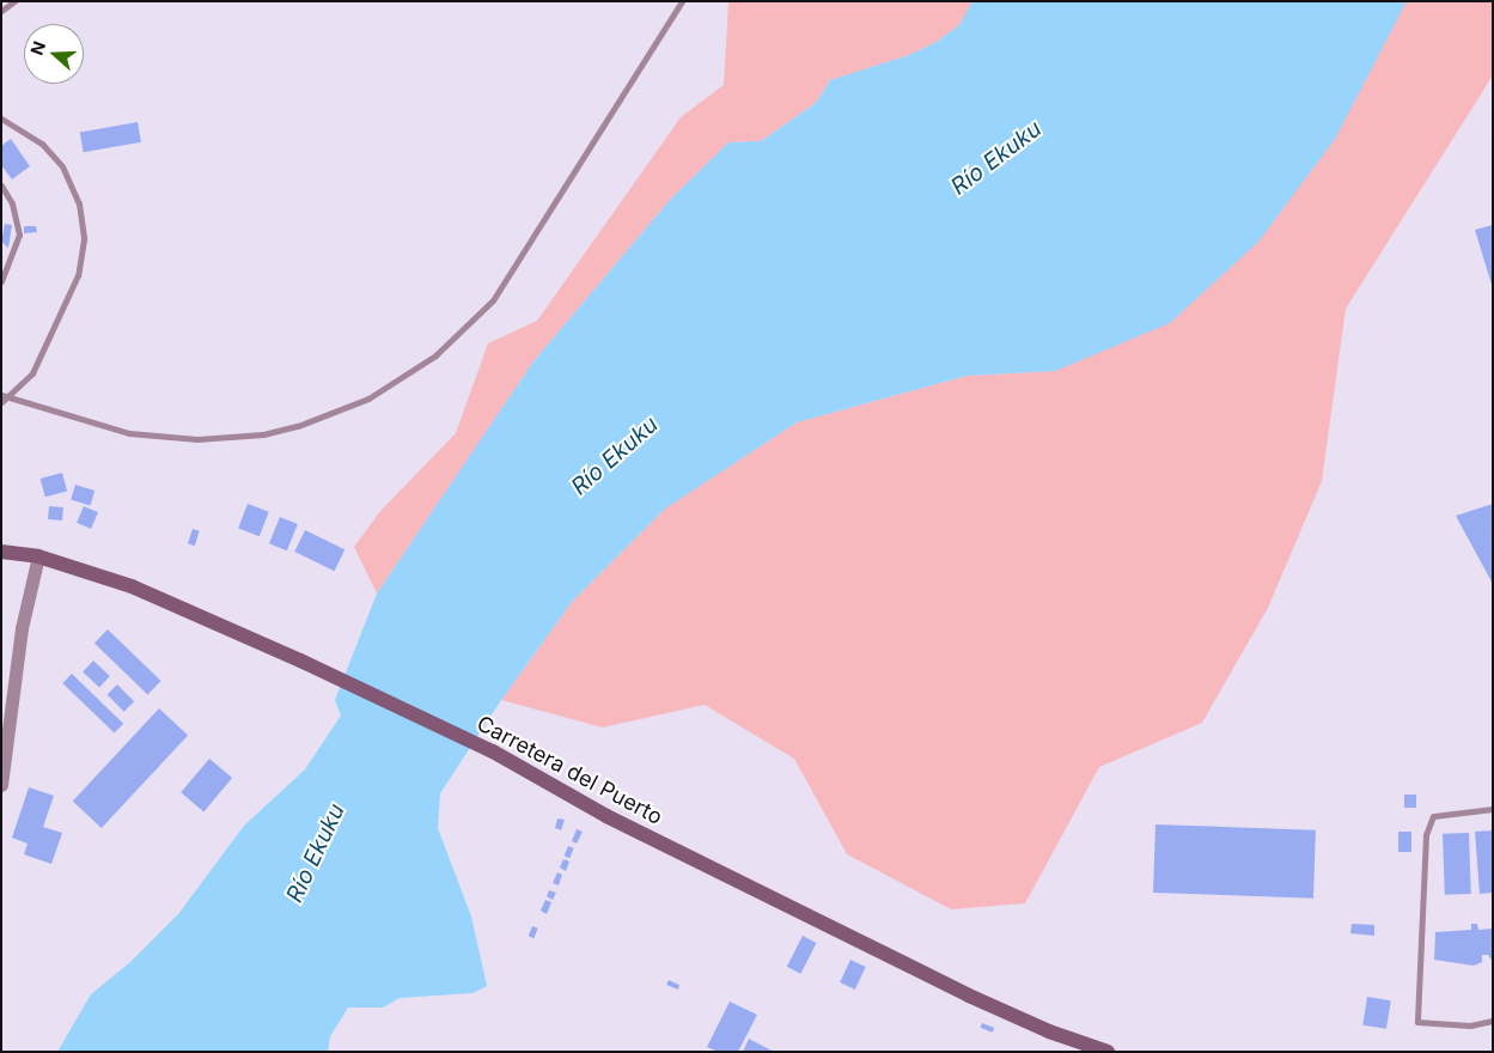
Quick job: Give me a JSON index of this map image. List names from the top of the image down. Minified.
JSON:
{"streets":{"main road":["Carretera del Puerto"]},"water":["Río Ekuku"],"north":"left"}
